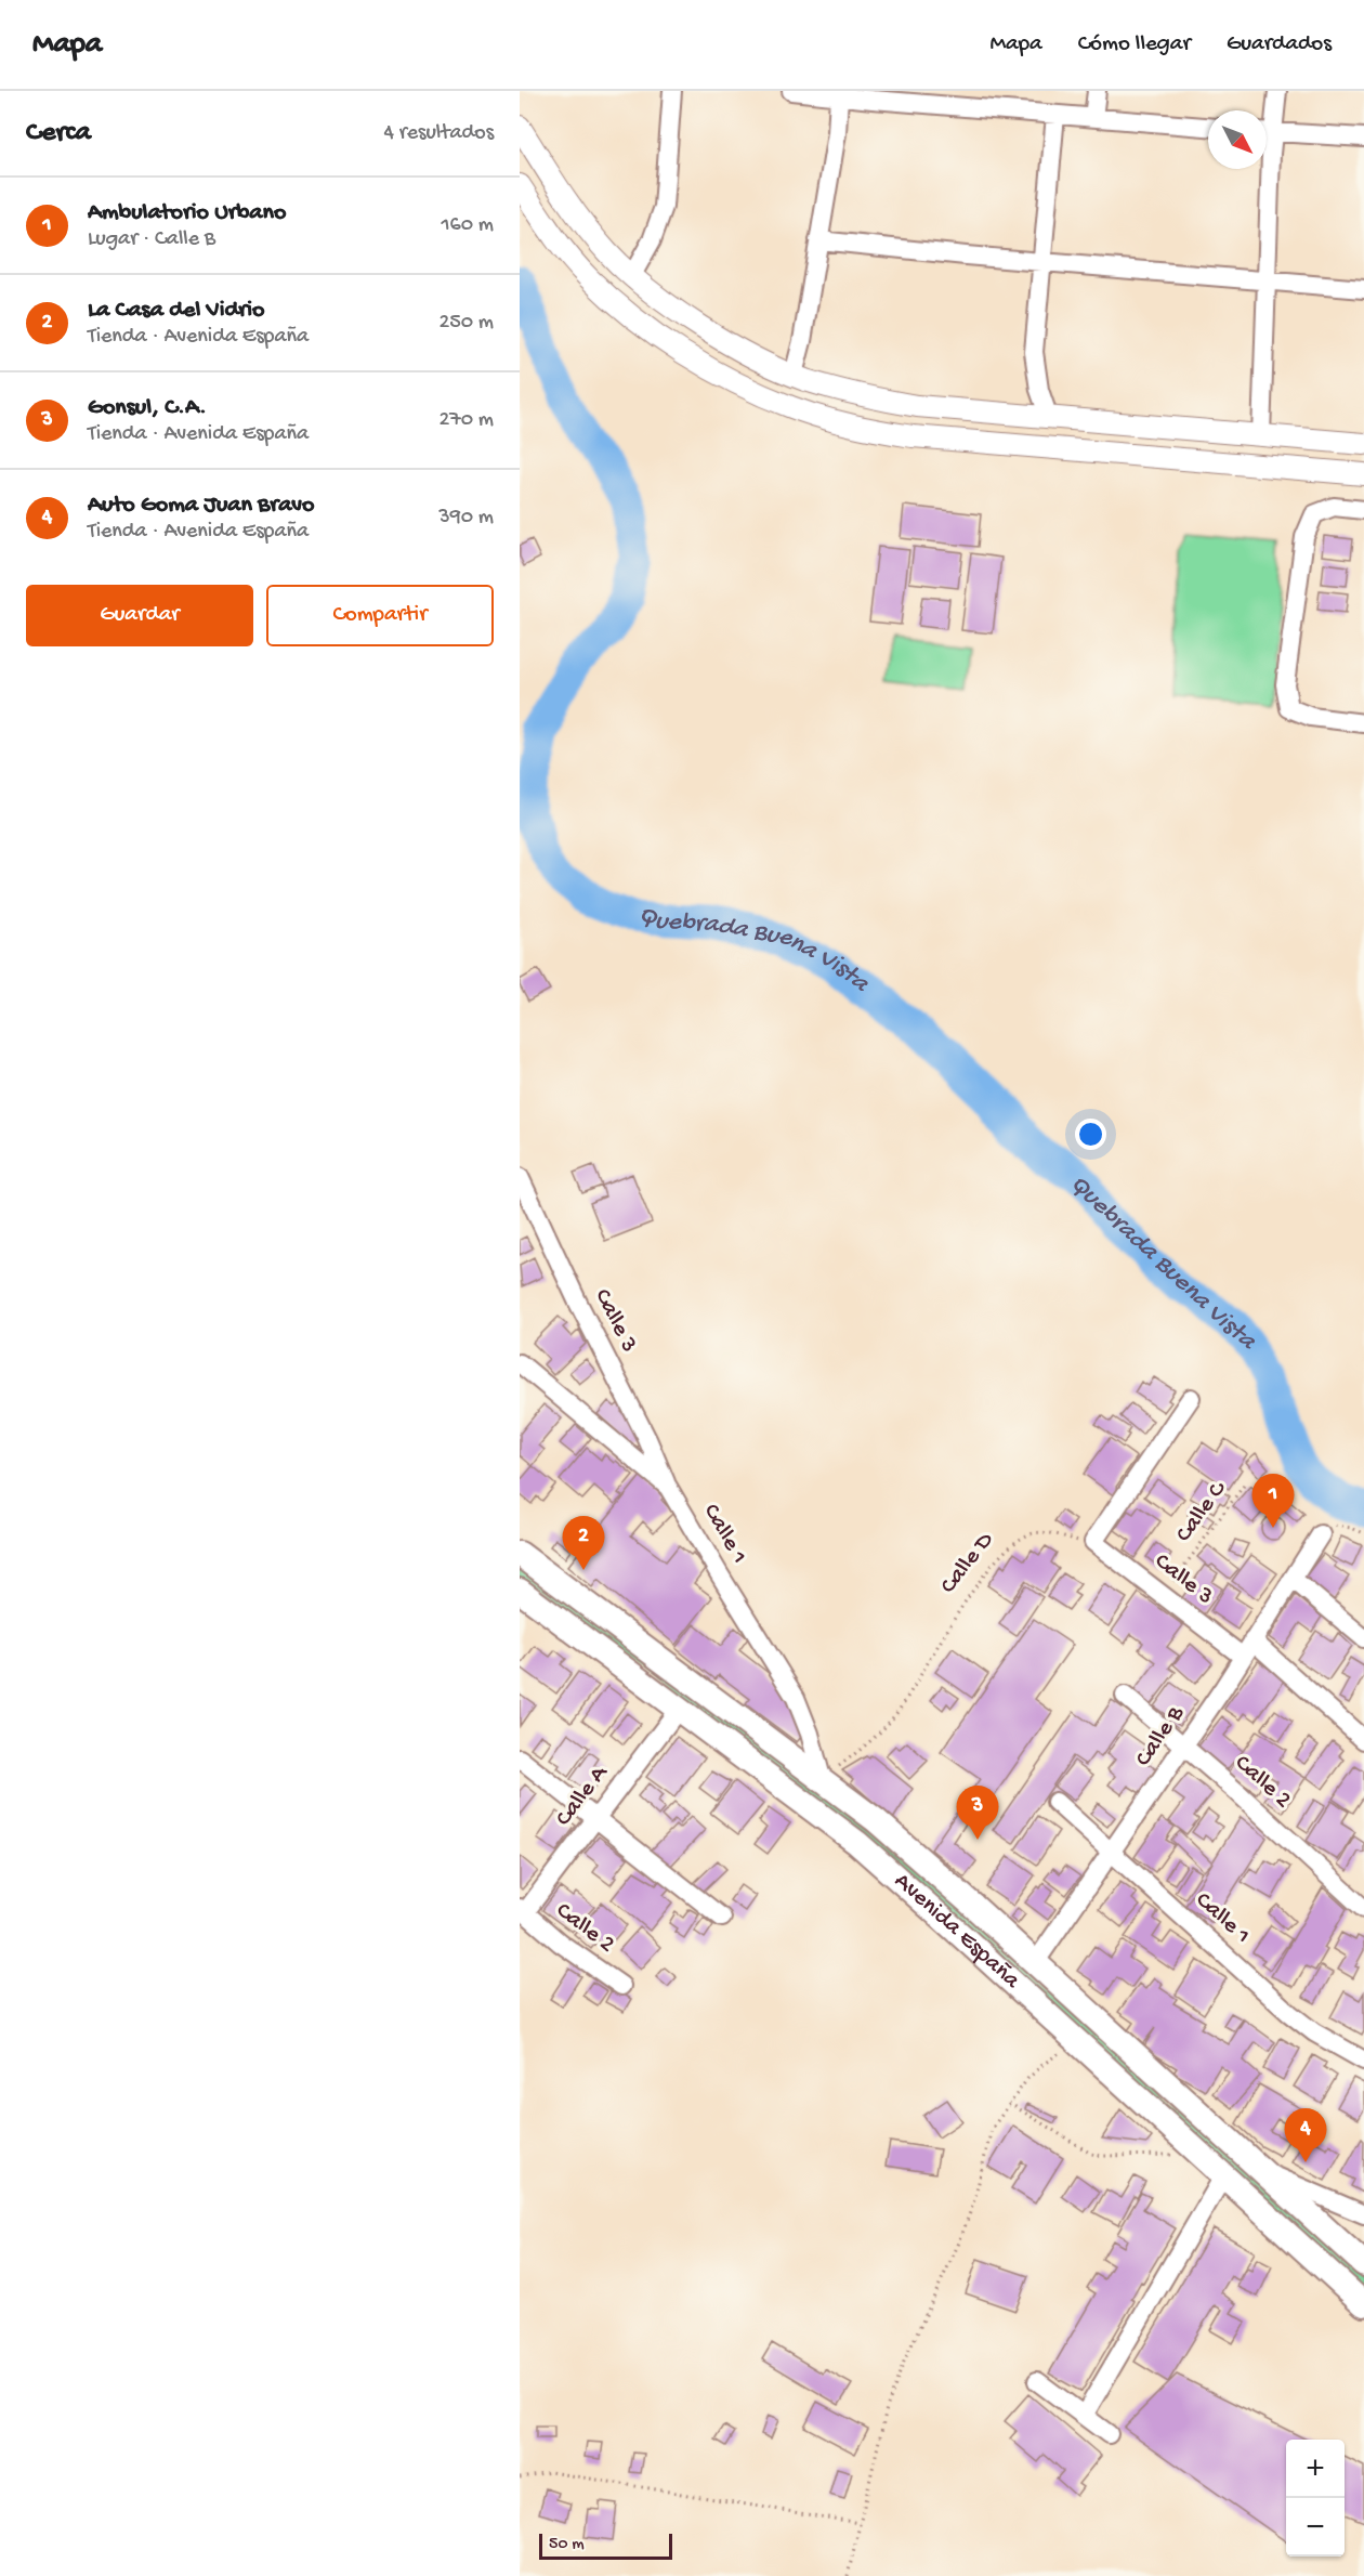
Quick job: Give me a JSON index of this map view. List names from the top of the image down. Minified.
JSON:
{"streets":{"main road":["Avenida España"],"street":["Calle 3","Calle 1","Calle B","Calle 2","Calle A"],"path":["Calle C","Calle D"]},"crossings":[["Calle 3","Calle C"],["Calle 3","Calle 1"],["Calle 3","Calle D"],["Calle 3","Calle B"],["Calle 1","Calle D"],["Calle 1","Calle B"],["Calle 1","Avenida España"],["Calle D","Avenida España"],["Calle B","Calle 2"],["Calle B","Avenida España"],["Calle 2","Calle A"],["Calle A","Avenida España"]],"water":["Quebrada Buena Vista"],"scale_bar":"50 m","north":"bottom right","page":{"header":"Mapa","nav":["Mapa","Cómo llegar","Guardados"],"heading":["Cerca","4 resultados"],"list":[{"mark":"1","name":"Ambulatorio Urbano","note":"Lugar · Calle B","value":"160 m"},{"mark":"2","name":"La Casa del Vidrio","note":"Tienda · Avenida España","value":"250 m"},{"mark":"3","name":"Gonsul, C.A.","note":"Tienda · Avenida España","value":"270 m"},{"mark":"4","name":"Auto Goma Juan Bravo","note":"Tienda · Avenida España","value":"390 m"}],"buttons":["Guardar","Compartir"],"pins":["1","2","3","4"],"map_buttons":["+","−"],"scale":"50 m"}}
